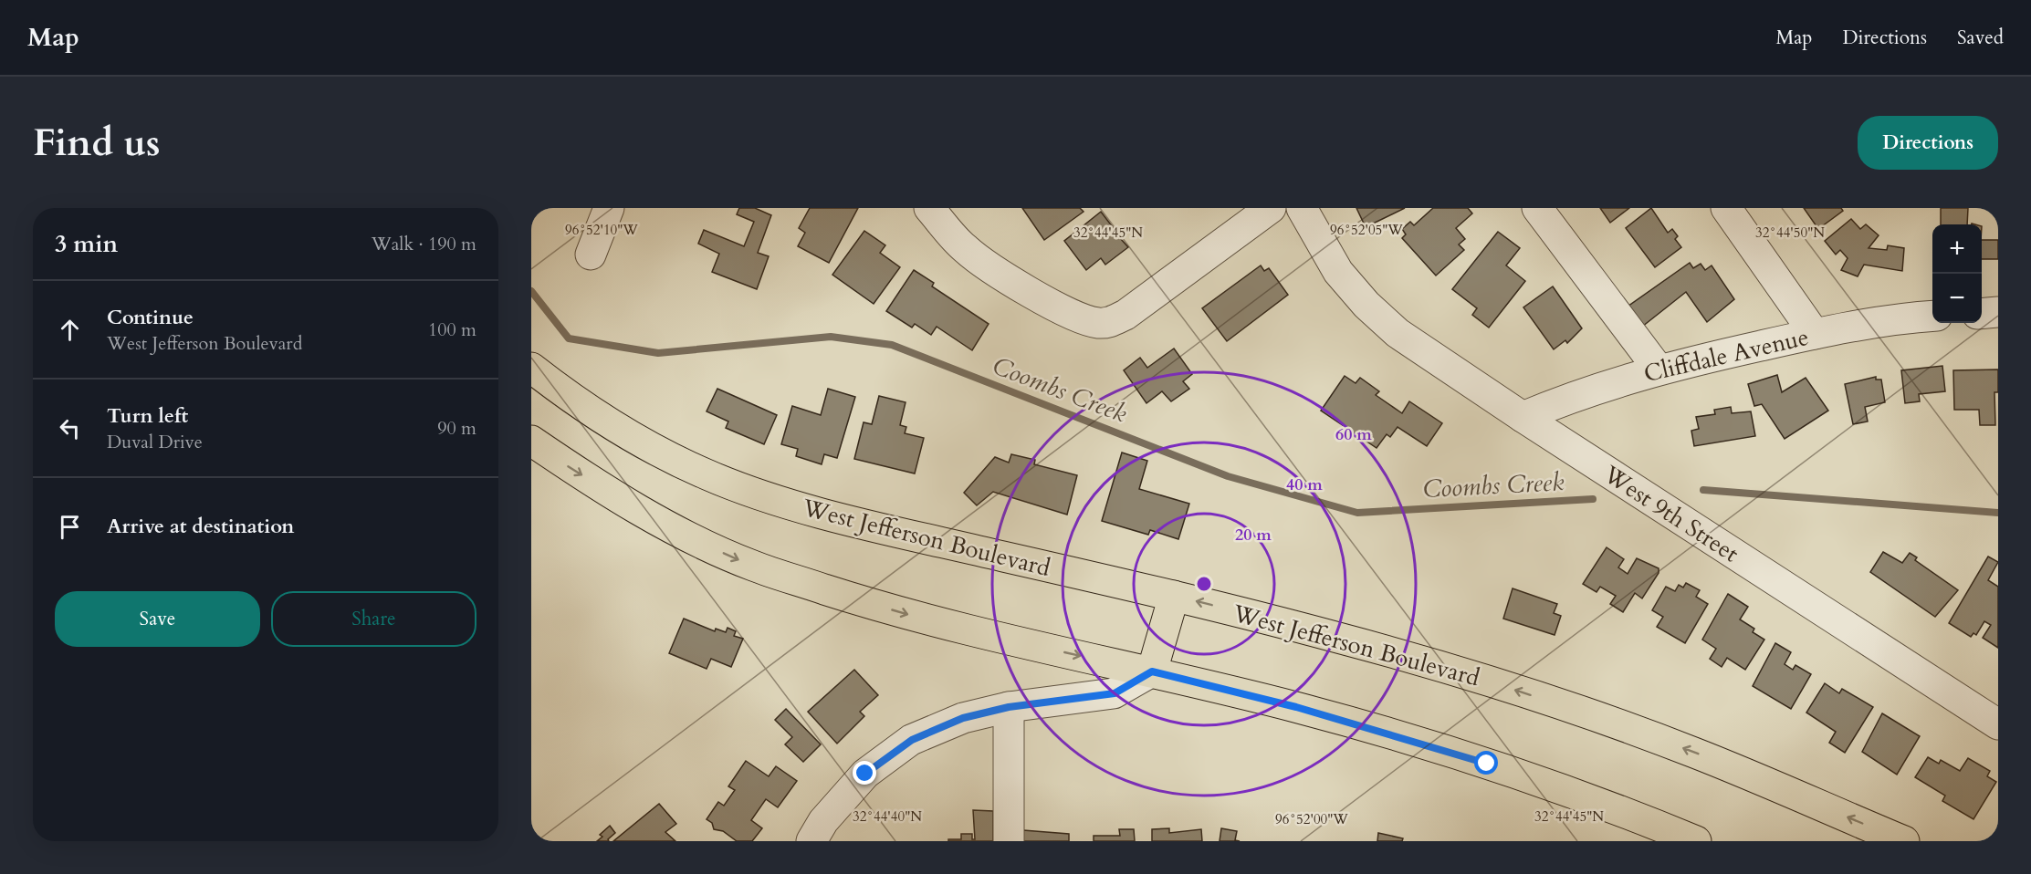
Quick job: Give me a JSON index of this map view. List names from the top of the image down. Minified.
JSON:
{"streets":{"main road":["West Jefferson Boulevard"],"street":["Cliffdale Avenue","West 9th Street"]},"crossings":[["Cliffdale Avenue","West 9th Street"]],"water":["Coombs Creek"],"page":{"header":"Map","nav":["Map","Directions","Saved"],"buttons":["Directions",["Save","Share"]],"title":"Find us","heading":["3 min","Walk · 190 m"],"map_buttons":["+","−"],"list":[["Continue","West Jefferson Boulevard","100 m"],["Turn left","Duval Drive","90 m"],"Arrive at destination"]},"coordinates":["96°52'10\"W","96°52'05\"W","32°44'45\"N","32°44'50\"N","32°44'40\"N","96°52'00\"W"],"rings":["60 m","40 m","20 m"]}
